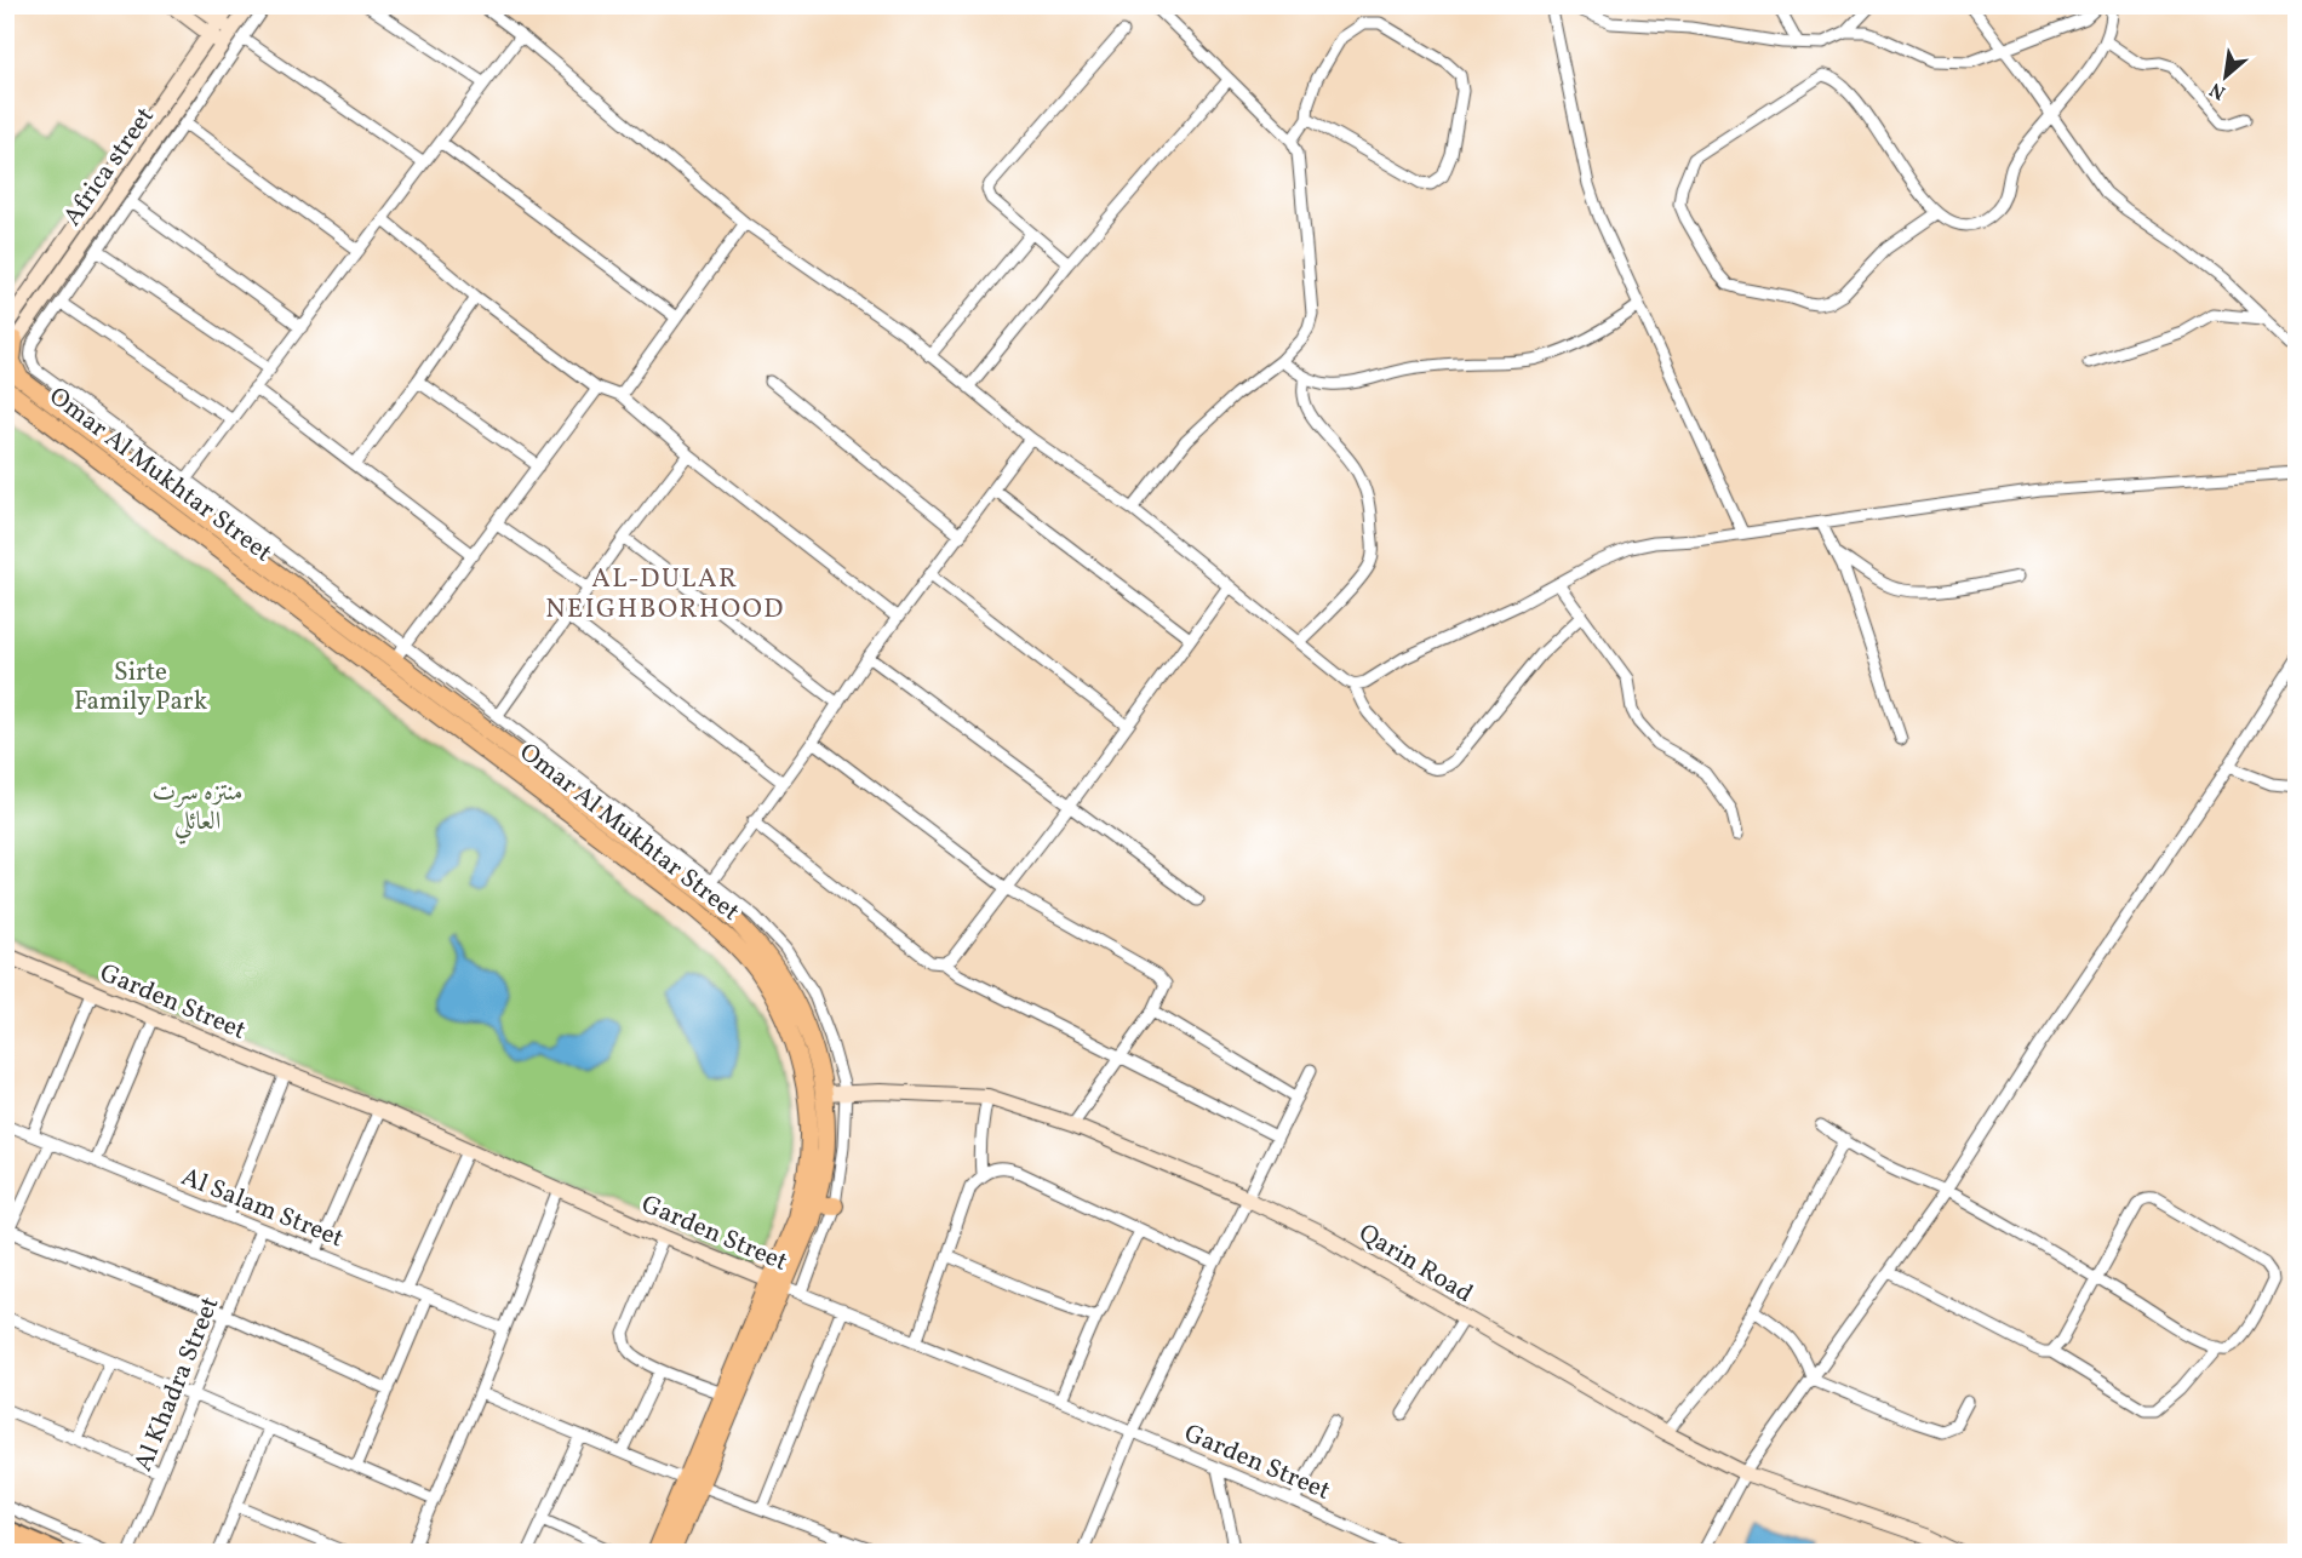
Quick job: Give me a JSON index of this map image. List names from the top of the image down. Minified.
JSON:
{"streets":{"main road":["Omar Al Mukhtar Street"],"street":["Africa street","Garden Street","Al Salam Street","Qarin Road","Al Khadra Street"]},"crossings":[["Omar Al Mukhtar Street","Garden Street"],["Al Salam Street","Al Khadra Street"]],"districts":["AL-DULAR NEIGHBORHOOD"],"parks":["Sirte Family Park","منتزه سرت العائلي"],"north":"bottom left"}
